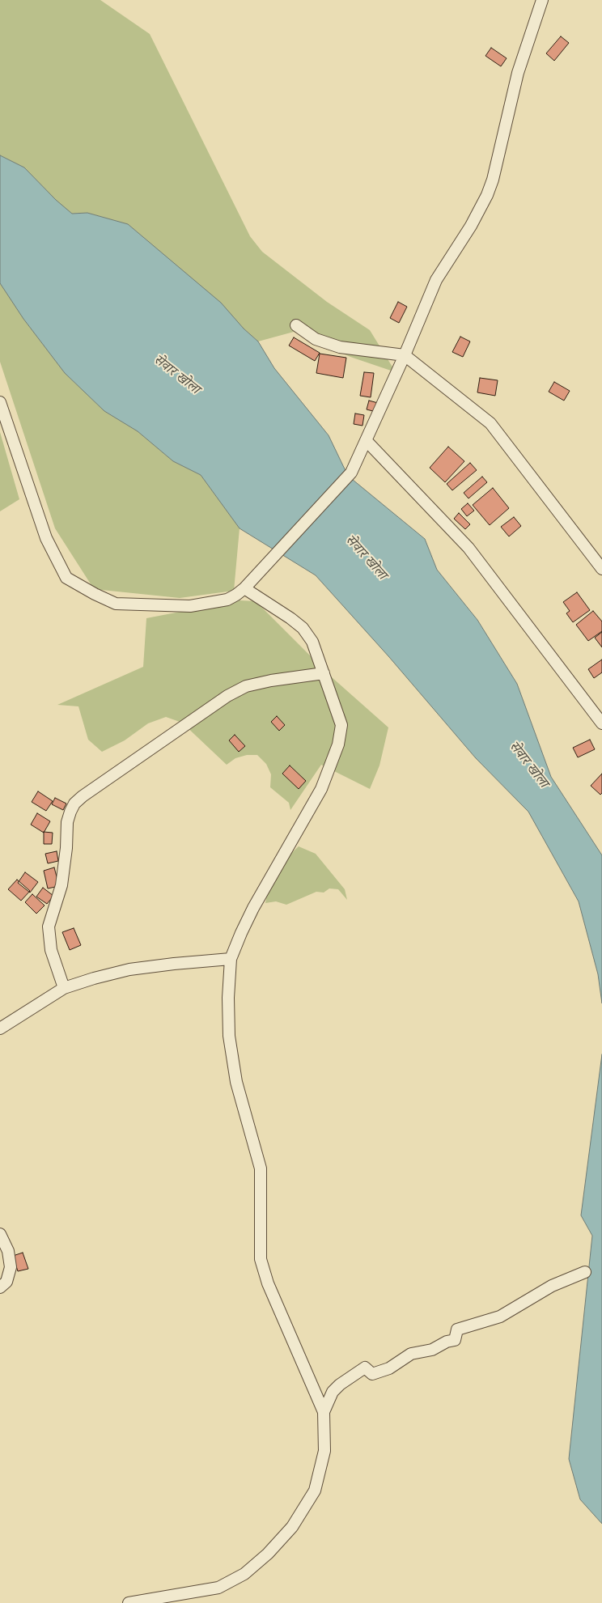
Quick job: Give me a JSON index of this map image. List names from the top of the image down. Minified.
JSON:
{"water":["सेवार खोला"]}
